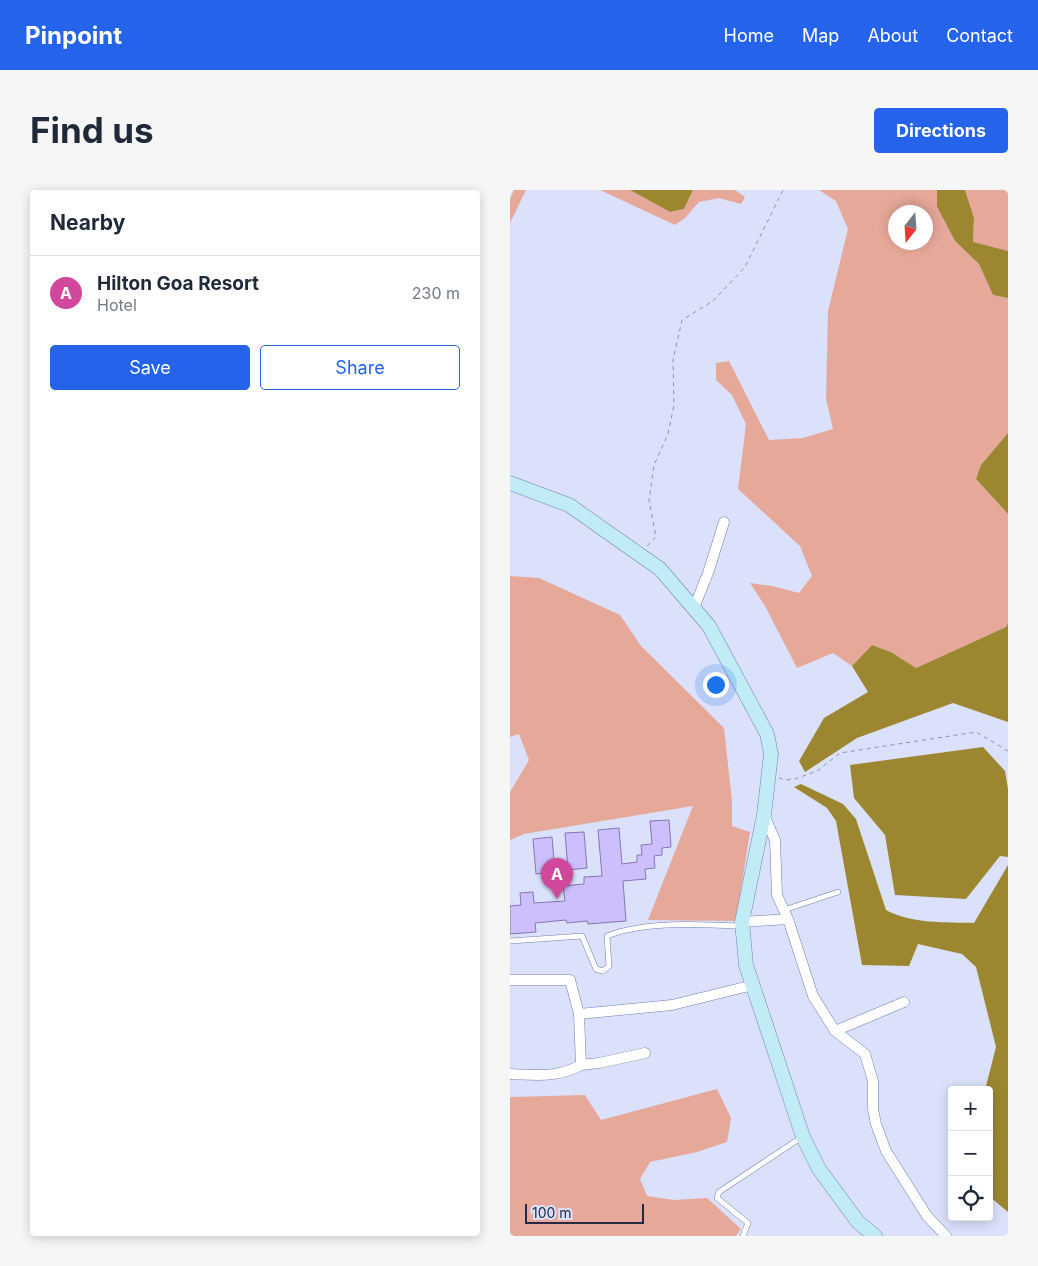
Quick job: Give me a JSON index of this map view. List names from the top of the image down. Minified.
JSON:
{"scale_bar":"100 m","north":"bottom","page":{"header":"Pinpoint","nav":["Home","Map","About","Contact"],"buttons":["Directions",["Save","Share"]],"title":"Find us","heading":"Nearby","list":[{"mark":"A","name":"Hilton Goa Resort","note":"Hotel","value":"230 m"}],"pins":"A","map_buttons":["+","−"],"scale":"100 m"}}
